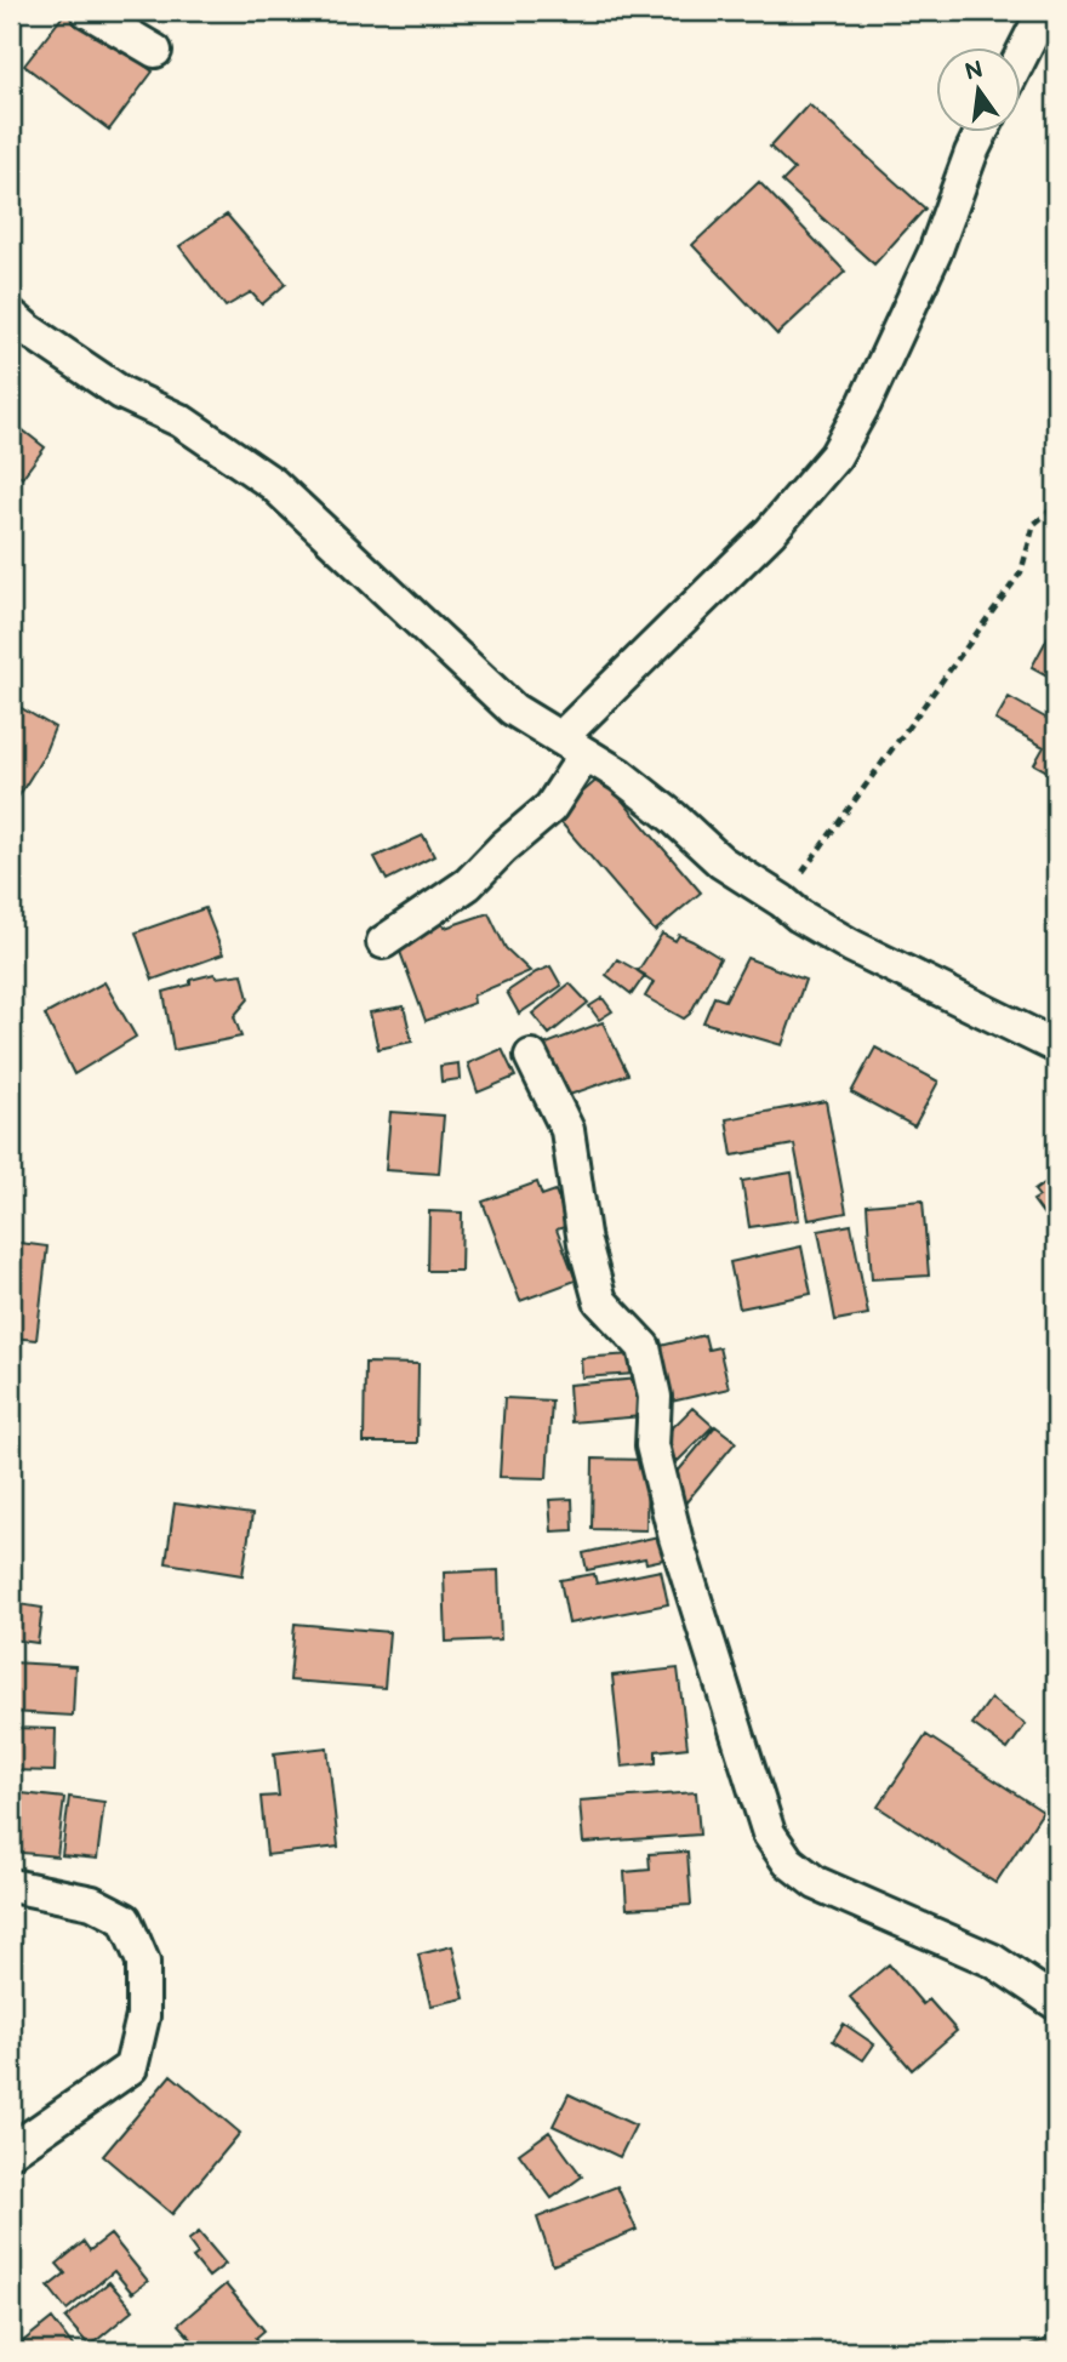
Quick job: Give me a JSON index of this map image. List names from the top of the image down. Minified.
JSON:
{"north":"top"}
